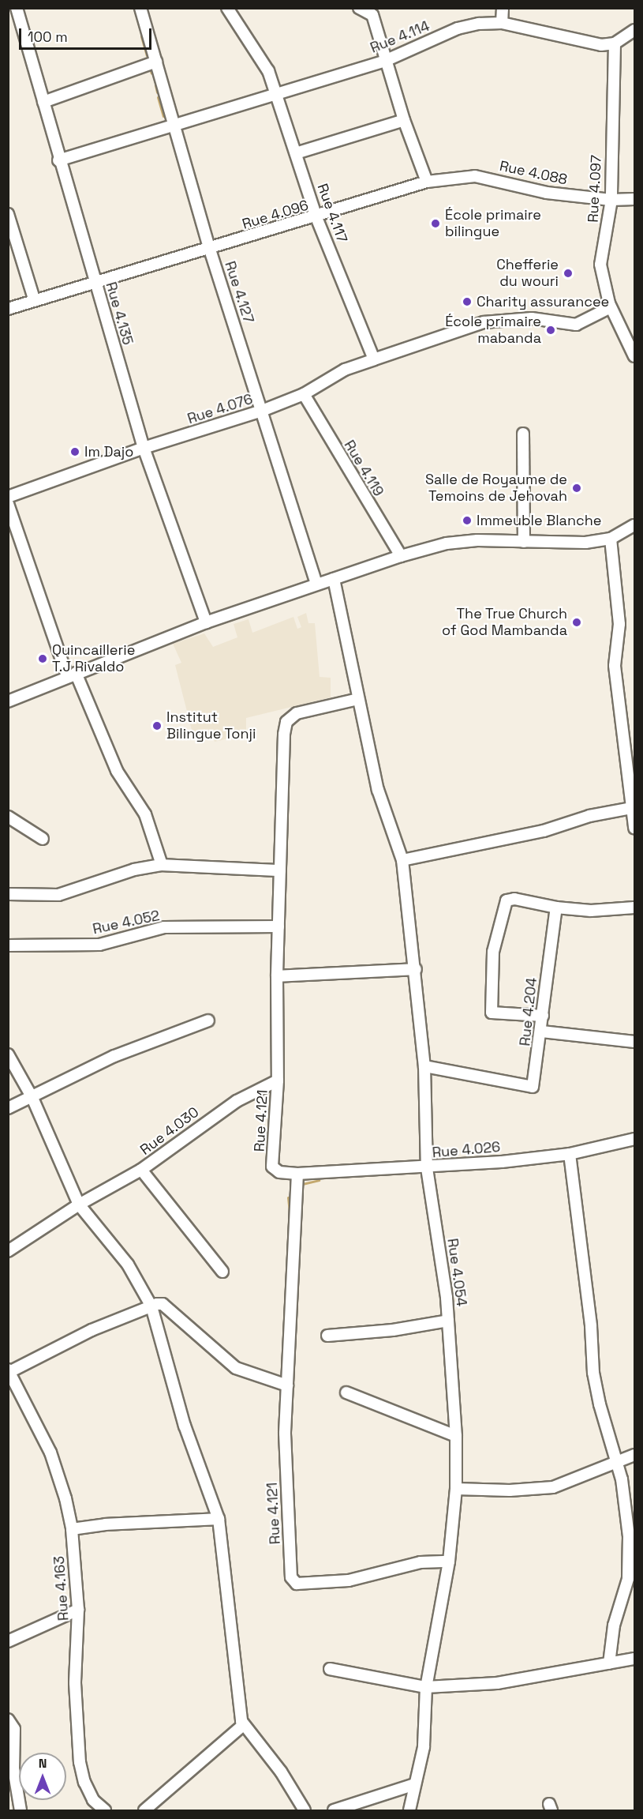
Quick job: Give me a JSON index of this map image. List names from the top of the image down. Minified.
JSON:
{"streets":{"street":["Rue 4.114","Rue 4.088","Rue 4.097","Rue 4.117","Rue 4.096","Rue 4.127","Rue 4.135","Rue 4.076","Rue 4.119","Rue 4.052","Rue 4.204","Rue 4.121","Rue 4.030","Rue 4.026","Rue 4.054","Rue 4.163"]},"crossings":[["Rue 4.114","Rue 4.097"],["Rue 4.114","Rue 4.117"],["Rue 4.114","Rue 4.127"],["Rue 4.114","Rue 4.135"],["Rue 4.088","Rue 4.097"],["Rue 4.088","Rue 4.096"],["Rue 4.117","Rue 4.096"],["Rue 4.096","Rue 4.127"],["Rue 4.096","Rue 4.135"],["Rue 4.127","Rue 4.076"],["Rue 4.135","Rue 4.076"],["Rue 4.076","Rue 4.119"],["Rue 4.052","Rue 4.121"],["Rue 4.204","Rue 4.054"],["Rue 4.121","Rue 4.030"],["Rue 4.121","Rue 4.026"],["Rue 4.121","Rue 4.054"],["Rue 4.026","Rue 4.054"]],"places":["École primaire bilingue","Chefferie du wouri","Charity assurancee","École primaire mabanda","Im Dajo","Salle de Royaume de Temoins de Jehovah","Immeuble Blanche","The True Church of God Mambanda","Quincaillerie T.J Rivaldo","Institut Bilingue Tonji"],"scale_bar":"100 m","north":"top"}
